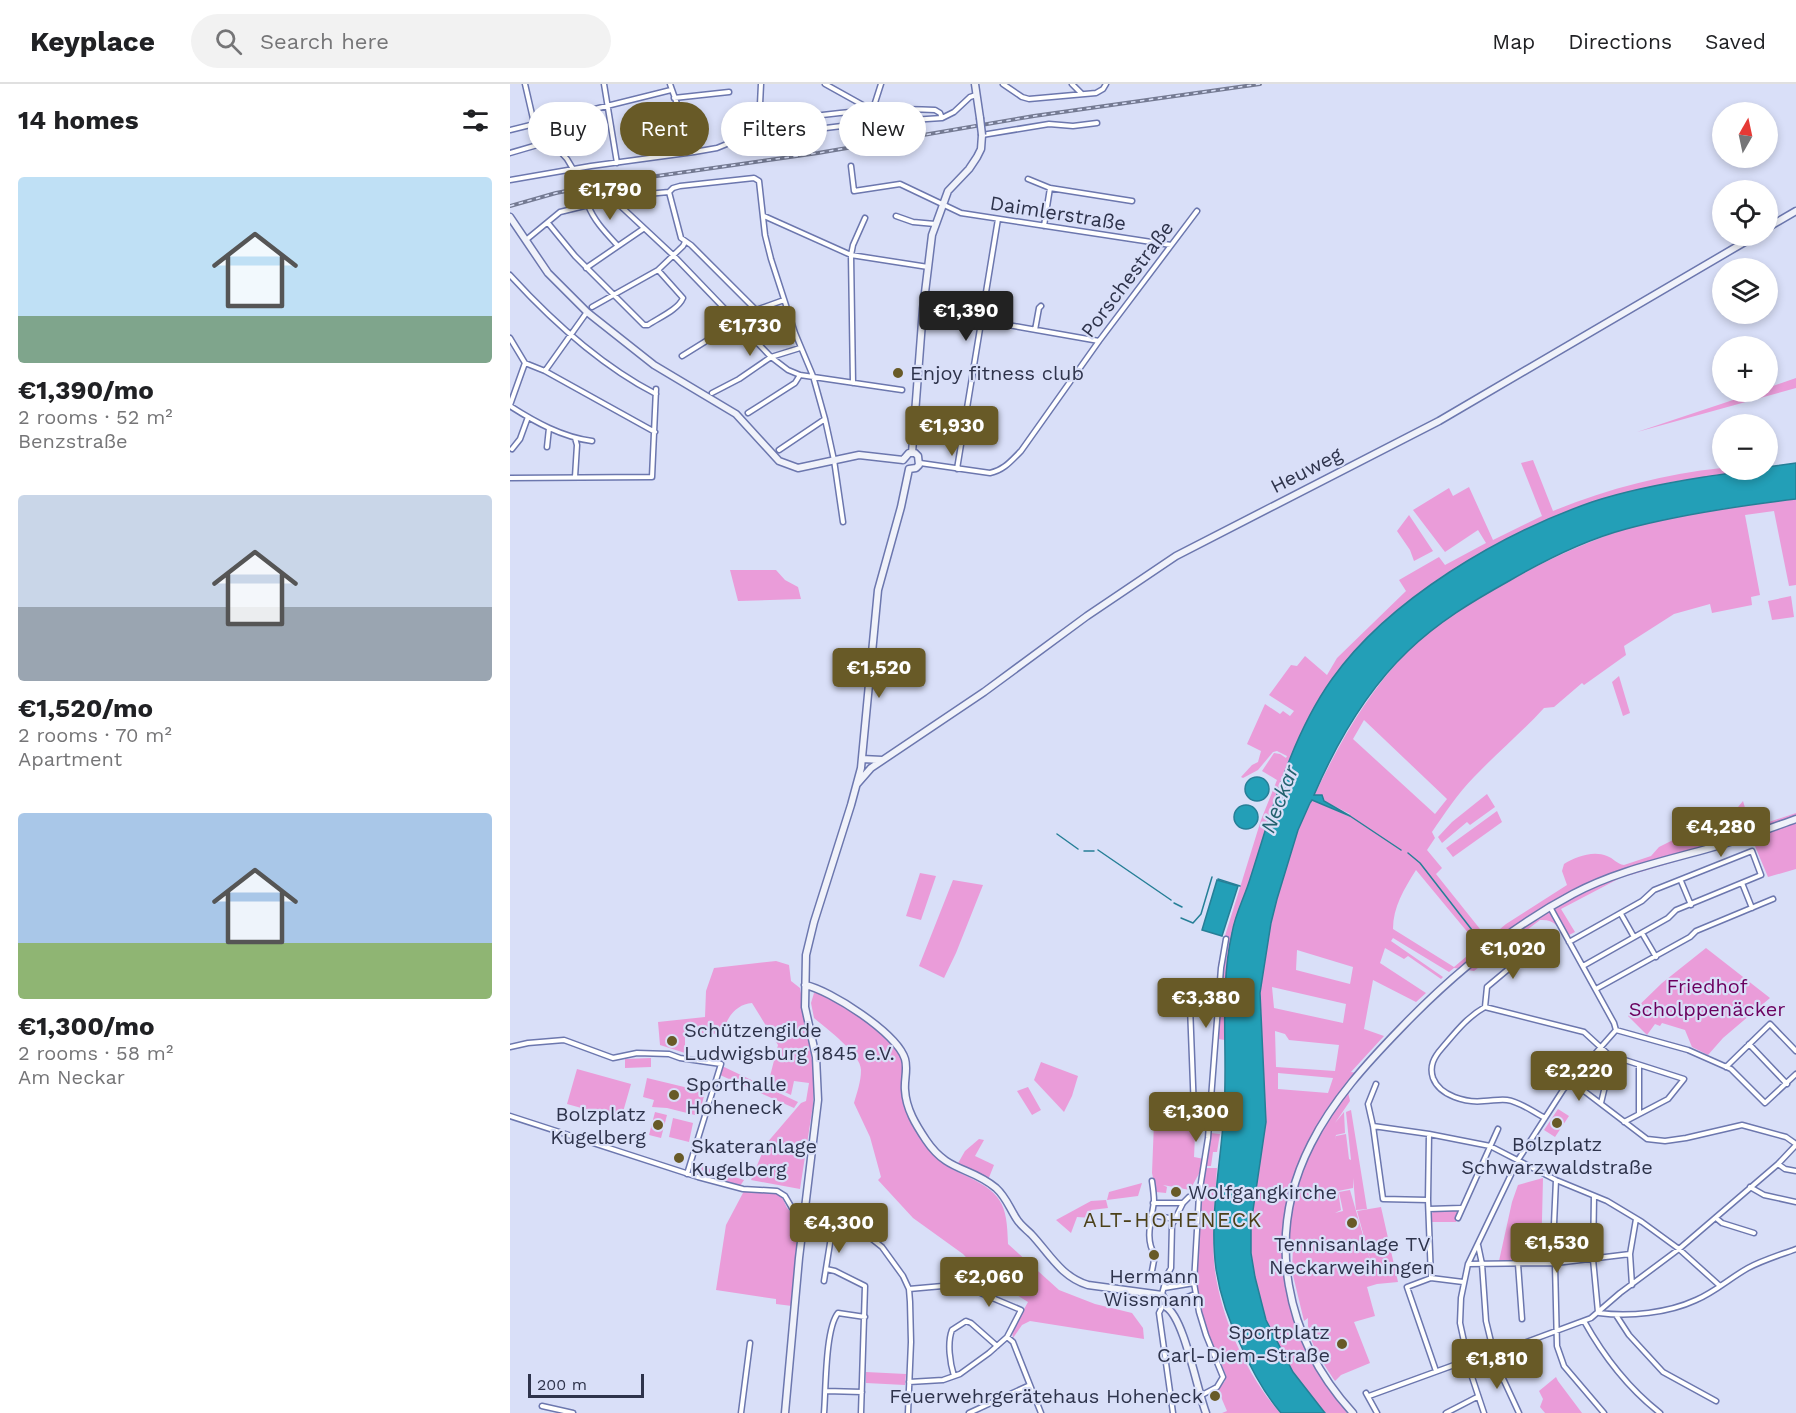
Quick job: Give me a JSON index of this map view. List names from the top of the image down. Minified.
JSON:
{"streets":{"main road":["Heuweg"],"street":["Daimlerstraße","Porschestraße"]},"crossings":[["Daimlerstraße","Porschestraße"]],"districts":["ALT-HOHENECK"],"water":["Neckar"],"parks":["Friedhof Scholppenäcker"],"places":["Enjoy fitness club","Schützengilde Ludwigsburg 1845 e.V.","Sporthalle Hoheneck","Bolzplatz Schwarzwaldstraße","Bolzplatz Kugelberg","Skateranlage Kugelberg","Wolfgangkirche","Tennisanlage TV Neckarweihingen","Hermann Wissmann","Sportplatz Carl-Diem-Straße","Feuerwehrgerätehaus Hoheneck"],"scale_bar":"200 m","north":"top","page":{"header":"Keyplace","search":"Search here","nav":["Map","Directions","Saved"],"heading":"14 homes","map_buttons":["+","−"],"chip":["Buy","Rent","Filters","New"],"list":[{"name":"€1,390/mo","note":"2 rooms · 52 m² · Benzstraße"},{"name":"€1,520/mo","note":"2 rooms · 70 m² · Apartment"},{"name":"€1,300/mo","note":"2 rooms · 58 m² · Am Neckar"}],"price":["€1,790","€1,390","€1,730","€1,930","€1,520","€4,280","€1,020","€3,380","€2,220","€1,300","€4,300","€1,530","€2,060","€1,810"],"scale":"200 m"}}
